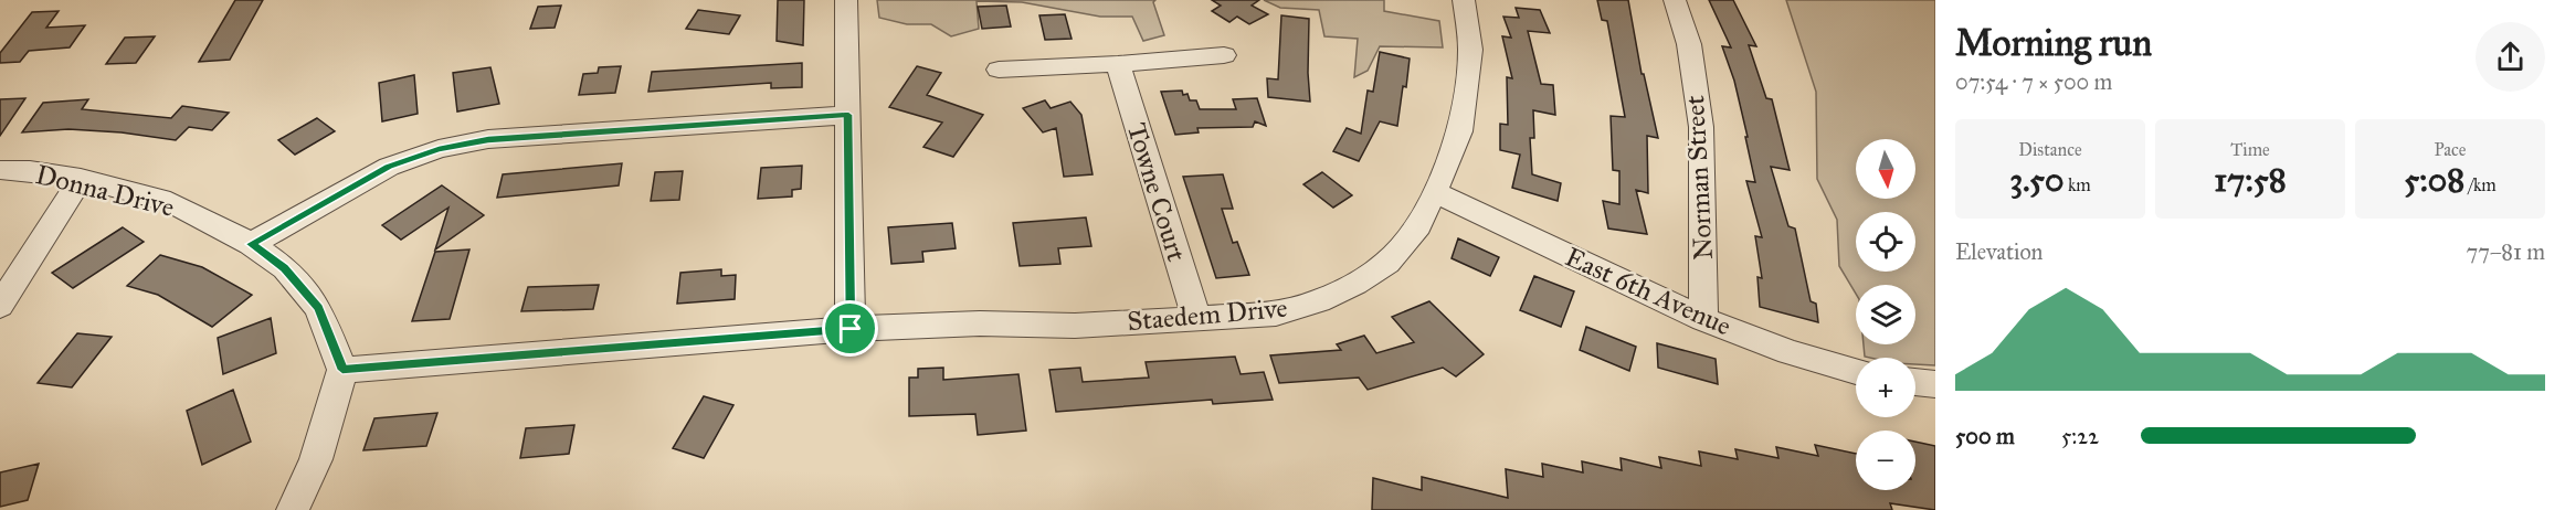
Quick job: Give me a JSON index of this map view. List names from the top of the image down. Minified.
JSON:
{"streets":{"street":["Norman Street","Donna Drive","Towne Court","East 6th Avenue","Staedem Drive"]},"crossings":[["Norman Street","East 6th Avenue"],["Towne Court","Staedem Drive"],["East 6th Avenue","Staedem Drive"]],"north":"bottom","page":{"heading":["Morning run","07:54 · 7 × 500 m"],"stats":[["Distance","3.50 km"],["Time","17:58"],["Pace","5:08 /km"]],"map_buttons":["+","−"],"chart":["Elevation","77–81 m"],"list":[{"name":"500 m","note":"5:22"}]}}
